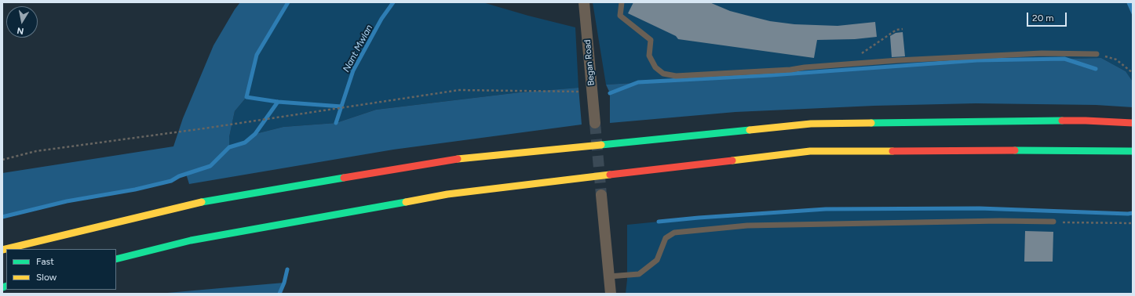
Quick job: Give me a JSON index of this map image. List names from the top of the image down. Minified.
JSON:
{"streets":{"street":["Began Road"]},"water":["Nant Mwlan"],"legend":["Fast","Slow"],"scale_bar":"20 m","north":"bottom"}
